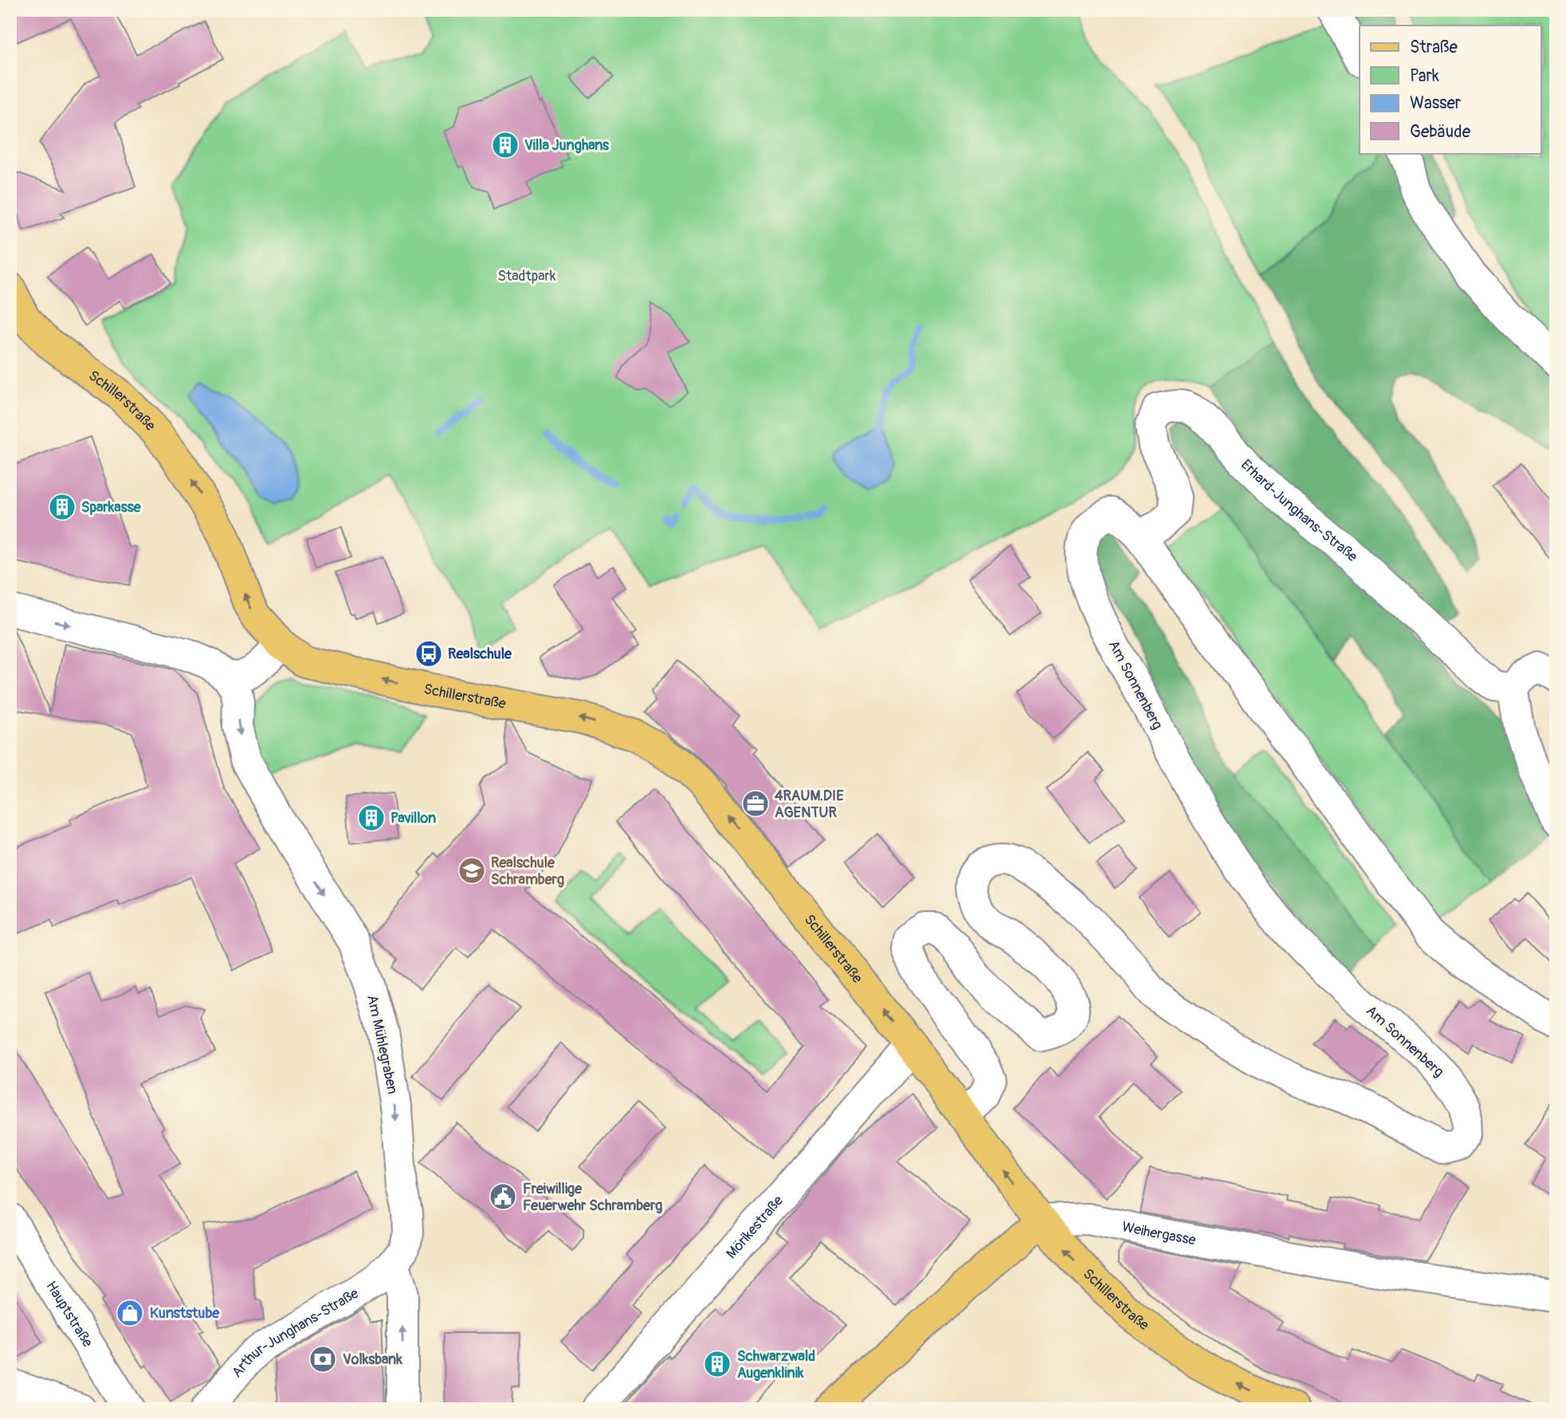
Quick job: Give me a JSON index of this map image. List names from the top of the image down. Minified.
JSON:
{"streets":{"main road":["Schillerstraße"],"street":["Erhard-Junghans-Straße","Am Sonnenberg","Am Mühlegraben","Mörikestraße","Weihergasse","Hauptstraße","Arthur-Junghans-Straße"]},"crossings":[["Schillerstraße","Am Sonnenberg"],["Schillerstraße","Mörikestraße"],["Schillerstraße","Weihergasse"],["Erhard-Junghans-Straße","Am Sonnenberg"],["Am Mühlegraben","Arthur-Junghans-Straße"]],"one_way":["Schillerstraße","Am Mühlegraben"],"parks":["Stadtpark"],"places":{"building":["Villa Junghans","Sparkasse","Pavillon","Schwarzwald Augenklinik"],"bus stop":["Realschule"],"office":["4RAUM.DIE AGENTUR"],"school or university":["Realschule Schramberg"],"public building":["Freiwillige Feuerwehr Schramberg"],"shop":["Kunststube"],"bank":["Volksbank"]},"legend":["Straße","Park","Wasser","Gebäude"]}
